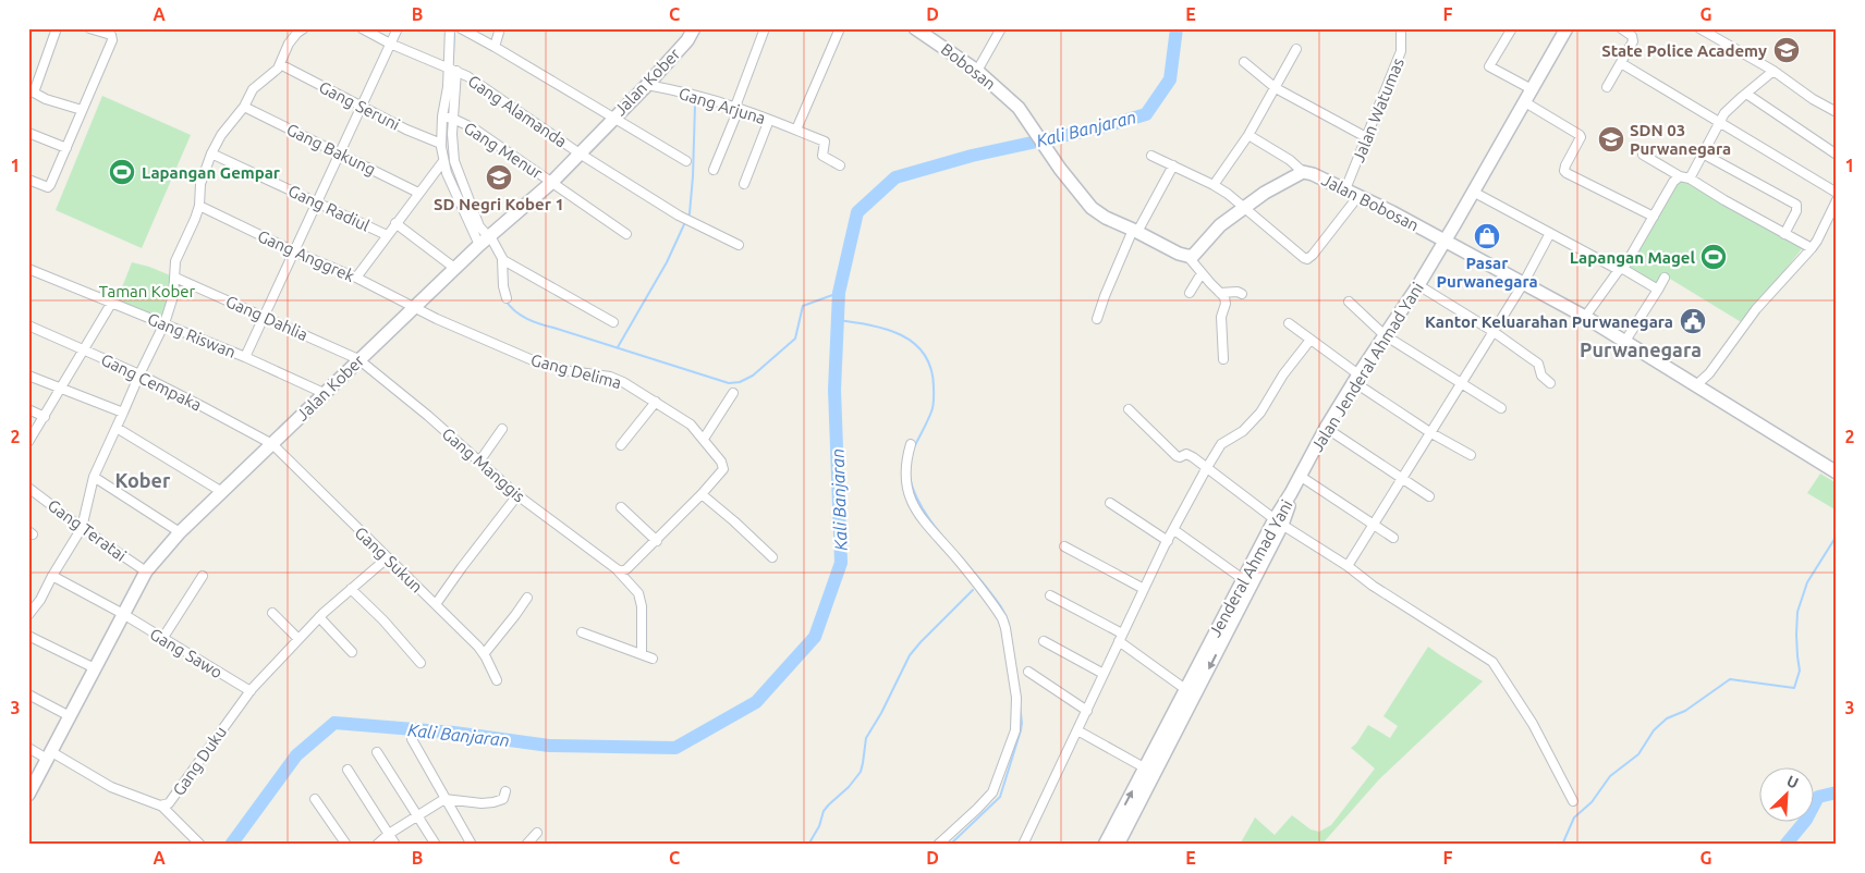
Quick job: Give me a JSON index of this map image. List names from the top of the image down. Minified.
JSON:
{"streets":{"street":["Bobosan","Jalan Kober","Gang Seruni","Gang Arjuna","Jalan Watumas","Gang Alamanda","Gang Bakung","Gang Menur","Jalan Bobosan","Gang Radiul","Gang Anggrek","Gang Dahlia","Gang Riswan","Jalan Jenderal Ahmad Yani","Gang Delima","Gang Cempaka","Gang Manggis","Gang Teratai","Gang Sukun","Jenderal Ahmad Yani","Gang Sawo","Gang Duku"]},"crossings":[["Jalan Kober","Gang Arjuna"],["Jalan Kober","Gang Alamanda"],["Jalan Kober","Gang Menur"],["Jalan Kober","Gang Anggrek"],["Jalan Kober","Gang Dahlia"],["Jalan Kober","Gang Riswan"],["Jalan Kober","Gang Delima"],["Jalan Kober","Gang Cempaka"],["Jalan Kober","Gang Manggis"],["Jalan Kober","Gang Teratai"],["Jalan Kober","Gang Sukun"],["Jalan Kober","Gang Sawo"],["Jalan Kober","Gang Duku"],["Jalan Watumas","Jalan Bobosan"],["Jalan Bobosan","Jalan Jenderal Ahmad Yani"],["Gang Anggrek","Gang Delima"],["Gang Dahlia","Gang Manggis"],["Jalan Jenderal Ahmad Yani","Jenderal Ahmad Yani"],["Gang Delima","Gang Manggis"],["Gang Cempaka","Gang Sukun"],["Gang Sukun","Gang Duku"],["Gang Sawo","Gang Duku"]],"districts":["Purwanegara","Kober"],"water":["Kali Banjaran"],"parks":["Taman Kober"],"places":{"school or university":["State Police Academy","SDN 03 Purwanegara","SD Negri Kober 1"],"sports":["Lapangan Gempar","Lapangan Magel"],"shop":["Pasar Purwanegara"],"public building":["Kantor Keluarahan Purwanegara"]},"north":"top right","grid":{"columns":["A","B","C","D","E","F","G"],"rows":["1","2","3"]}}
